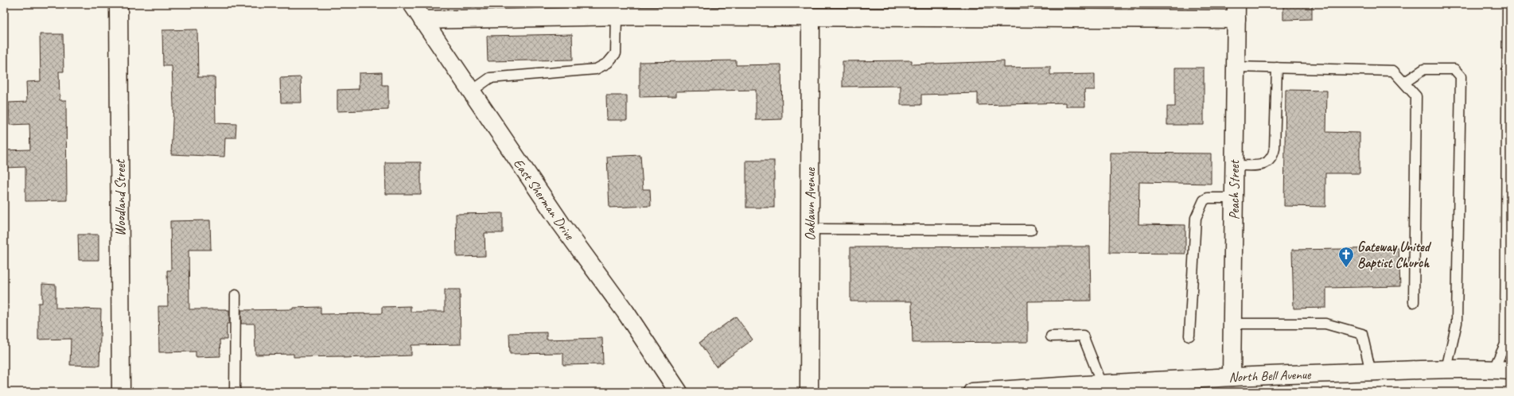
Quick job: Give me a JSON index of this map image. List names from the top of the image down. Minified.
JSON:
{"streets":{"street":["Peach Street","Woodland Street","East Sherman Drive","Oaklawn Avenue","North Bell Avenue"]},"crossings":[["Peach Street","North Bell Avenue"]],"places":{"church":["Gateway United Baptist Church"]}}
